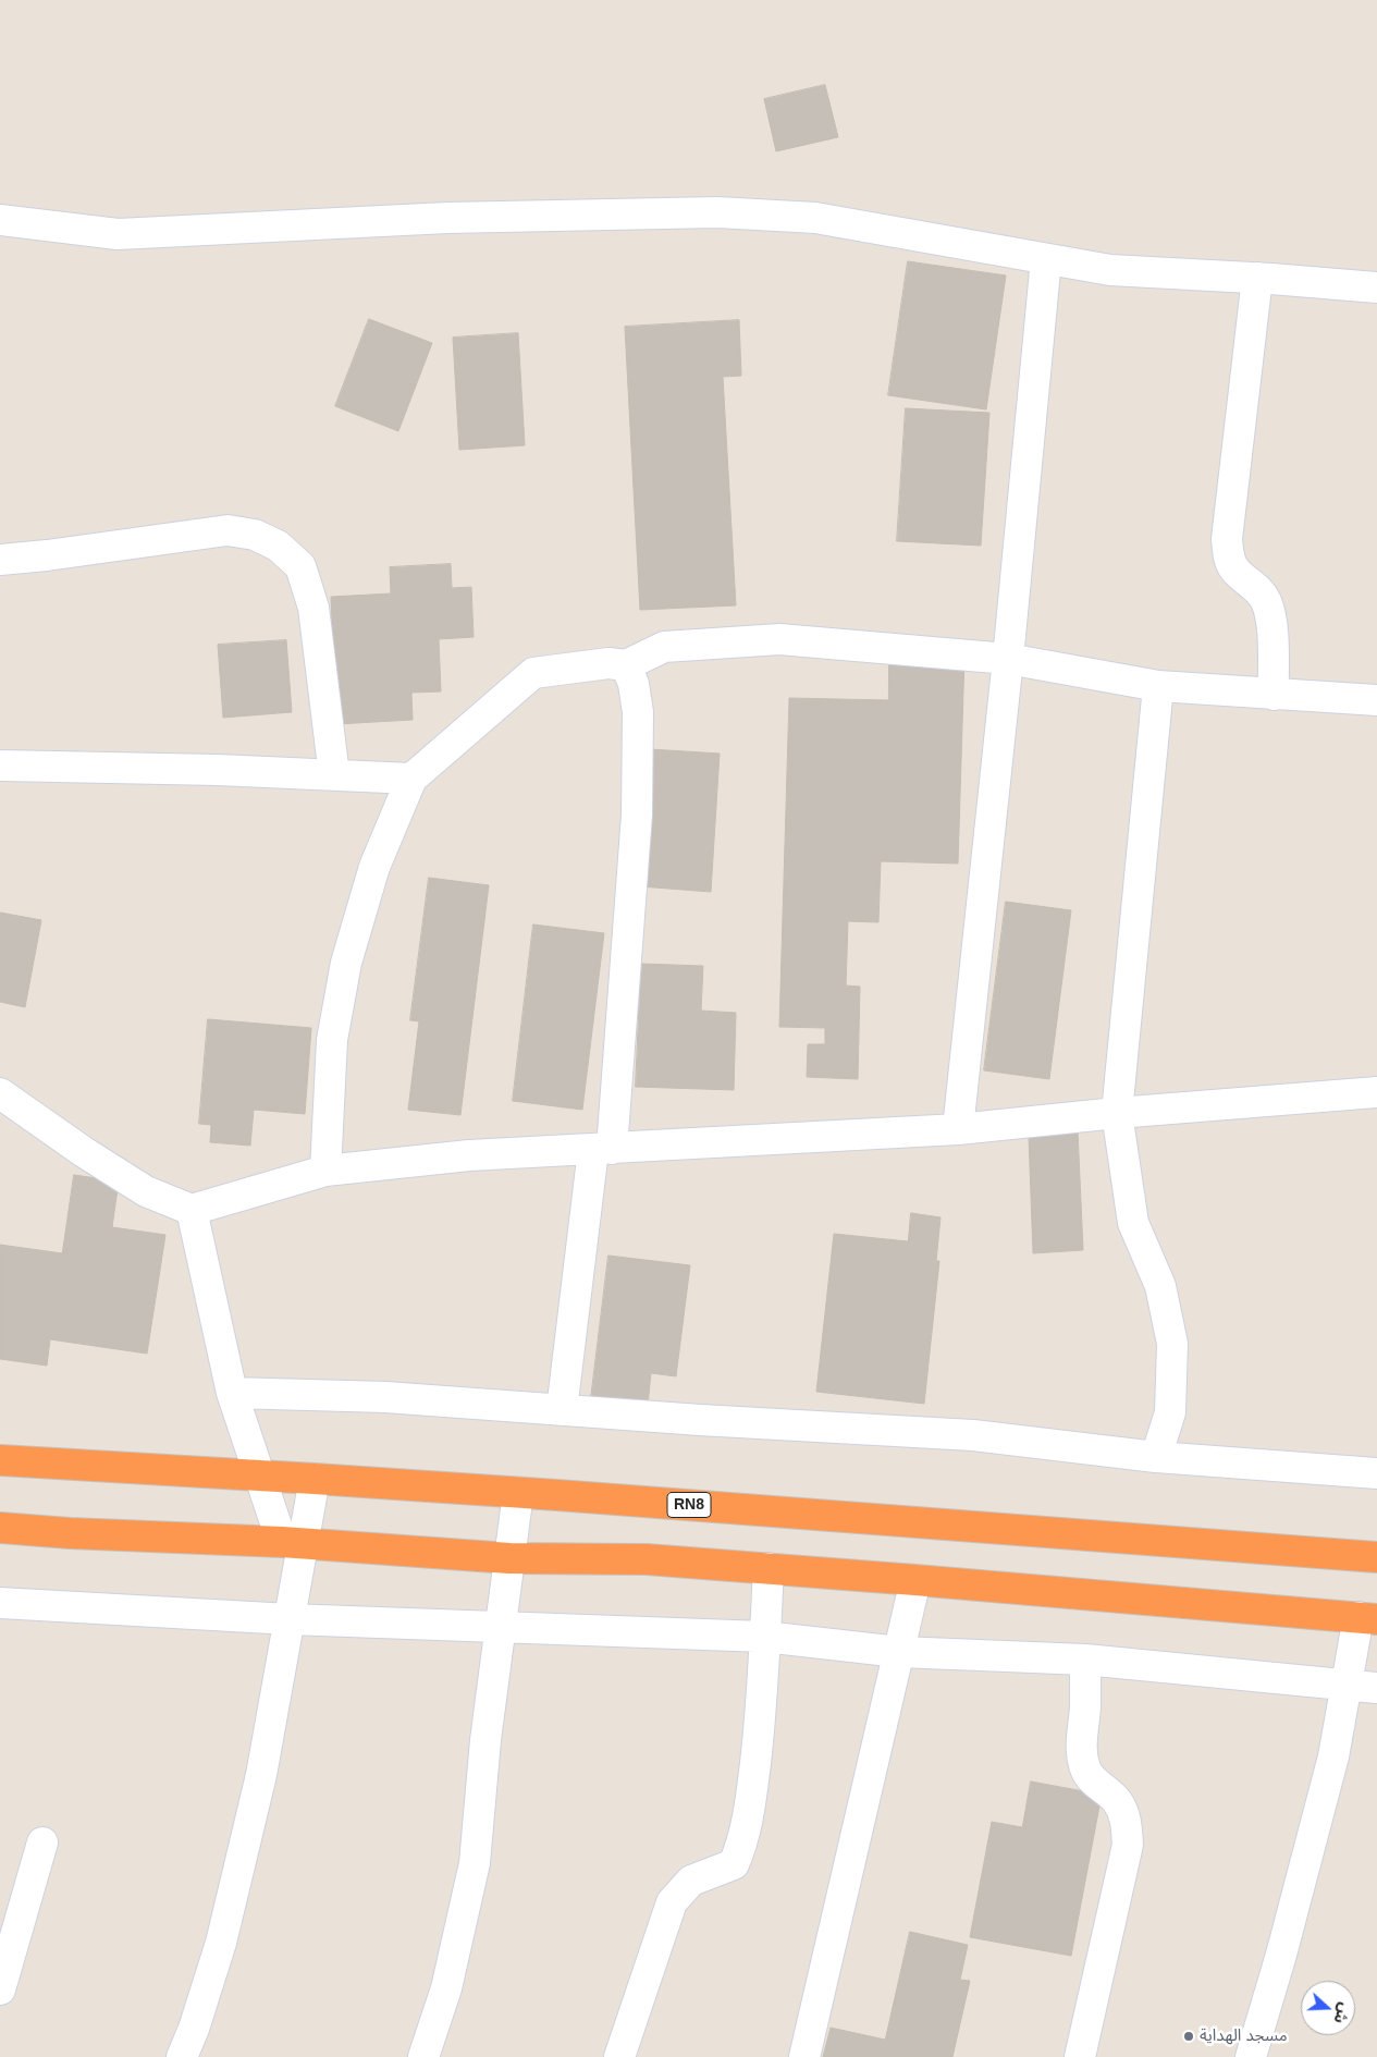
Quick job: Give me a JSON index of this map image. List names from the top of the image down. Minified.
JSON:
{"streets":{"highway":["RN8"]},"places":["مسجد الهداية"],"north":"right"}
